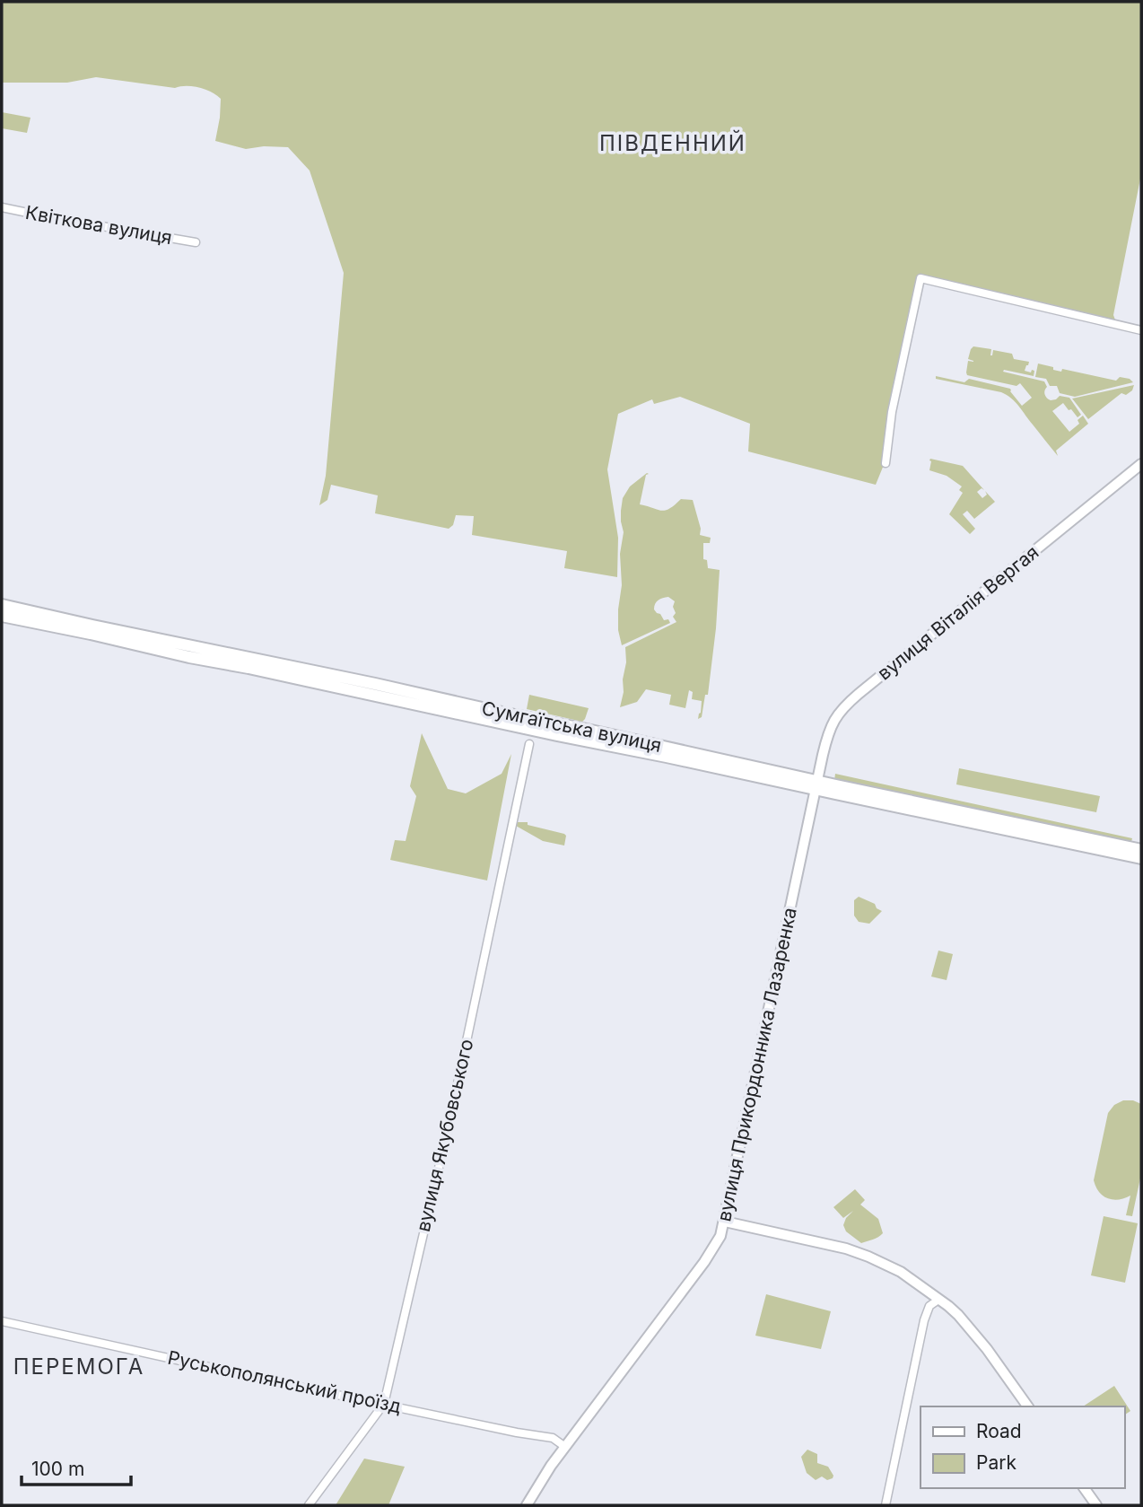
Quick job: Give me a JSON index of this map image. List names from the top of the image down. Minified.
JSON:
{"streets":{"main road":["Сумгаїтська вулиця"],"street":["Квіткова вулиця","вулиця Віталія Вергая","вулиця Прикордонника Лазаренка","вулиця Якубовського","Руськополянський проїзд"]},"crossings":[["вулиця Віталія Вергая","Сумгаїтська вулиця"],["вулиця Віталія Вергая","вулиця Прикордонника Лазаренка"],["Сумгаїтська вулиця","вулиця Прикордонника Лазаренка"],["вулиця Прикордонника Лазаренка","Руськополянський проїзд"],["вулиця Якубовського","Руськополянський проїзд"]],"districts":["ПІВДЕННИЙ","ПЕРЕМОГА"],"legend":["Road","Park"],"scale_bar":"100 m"}
